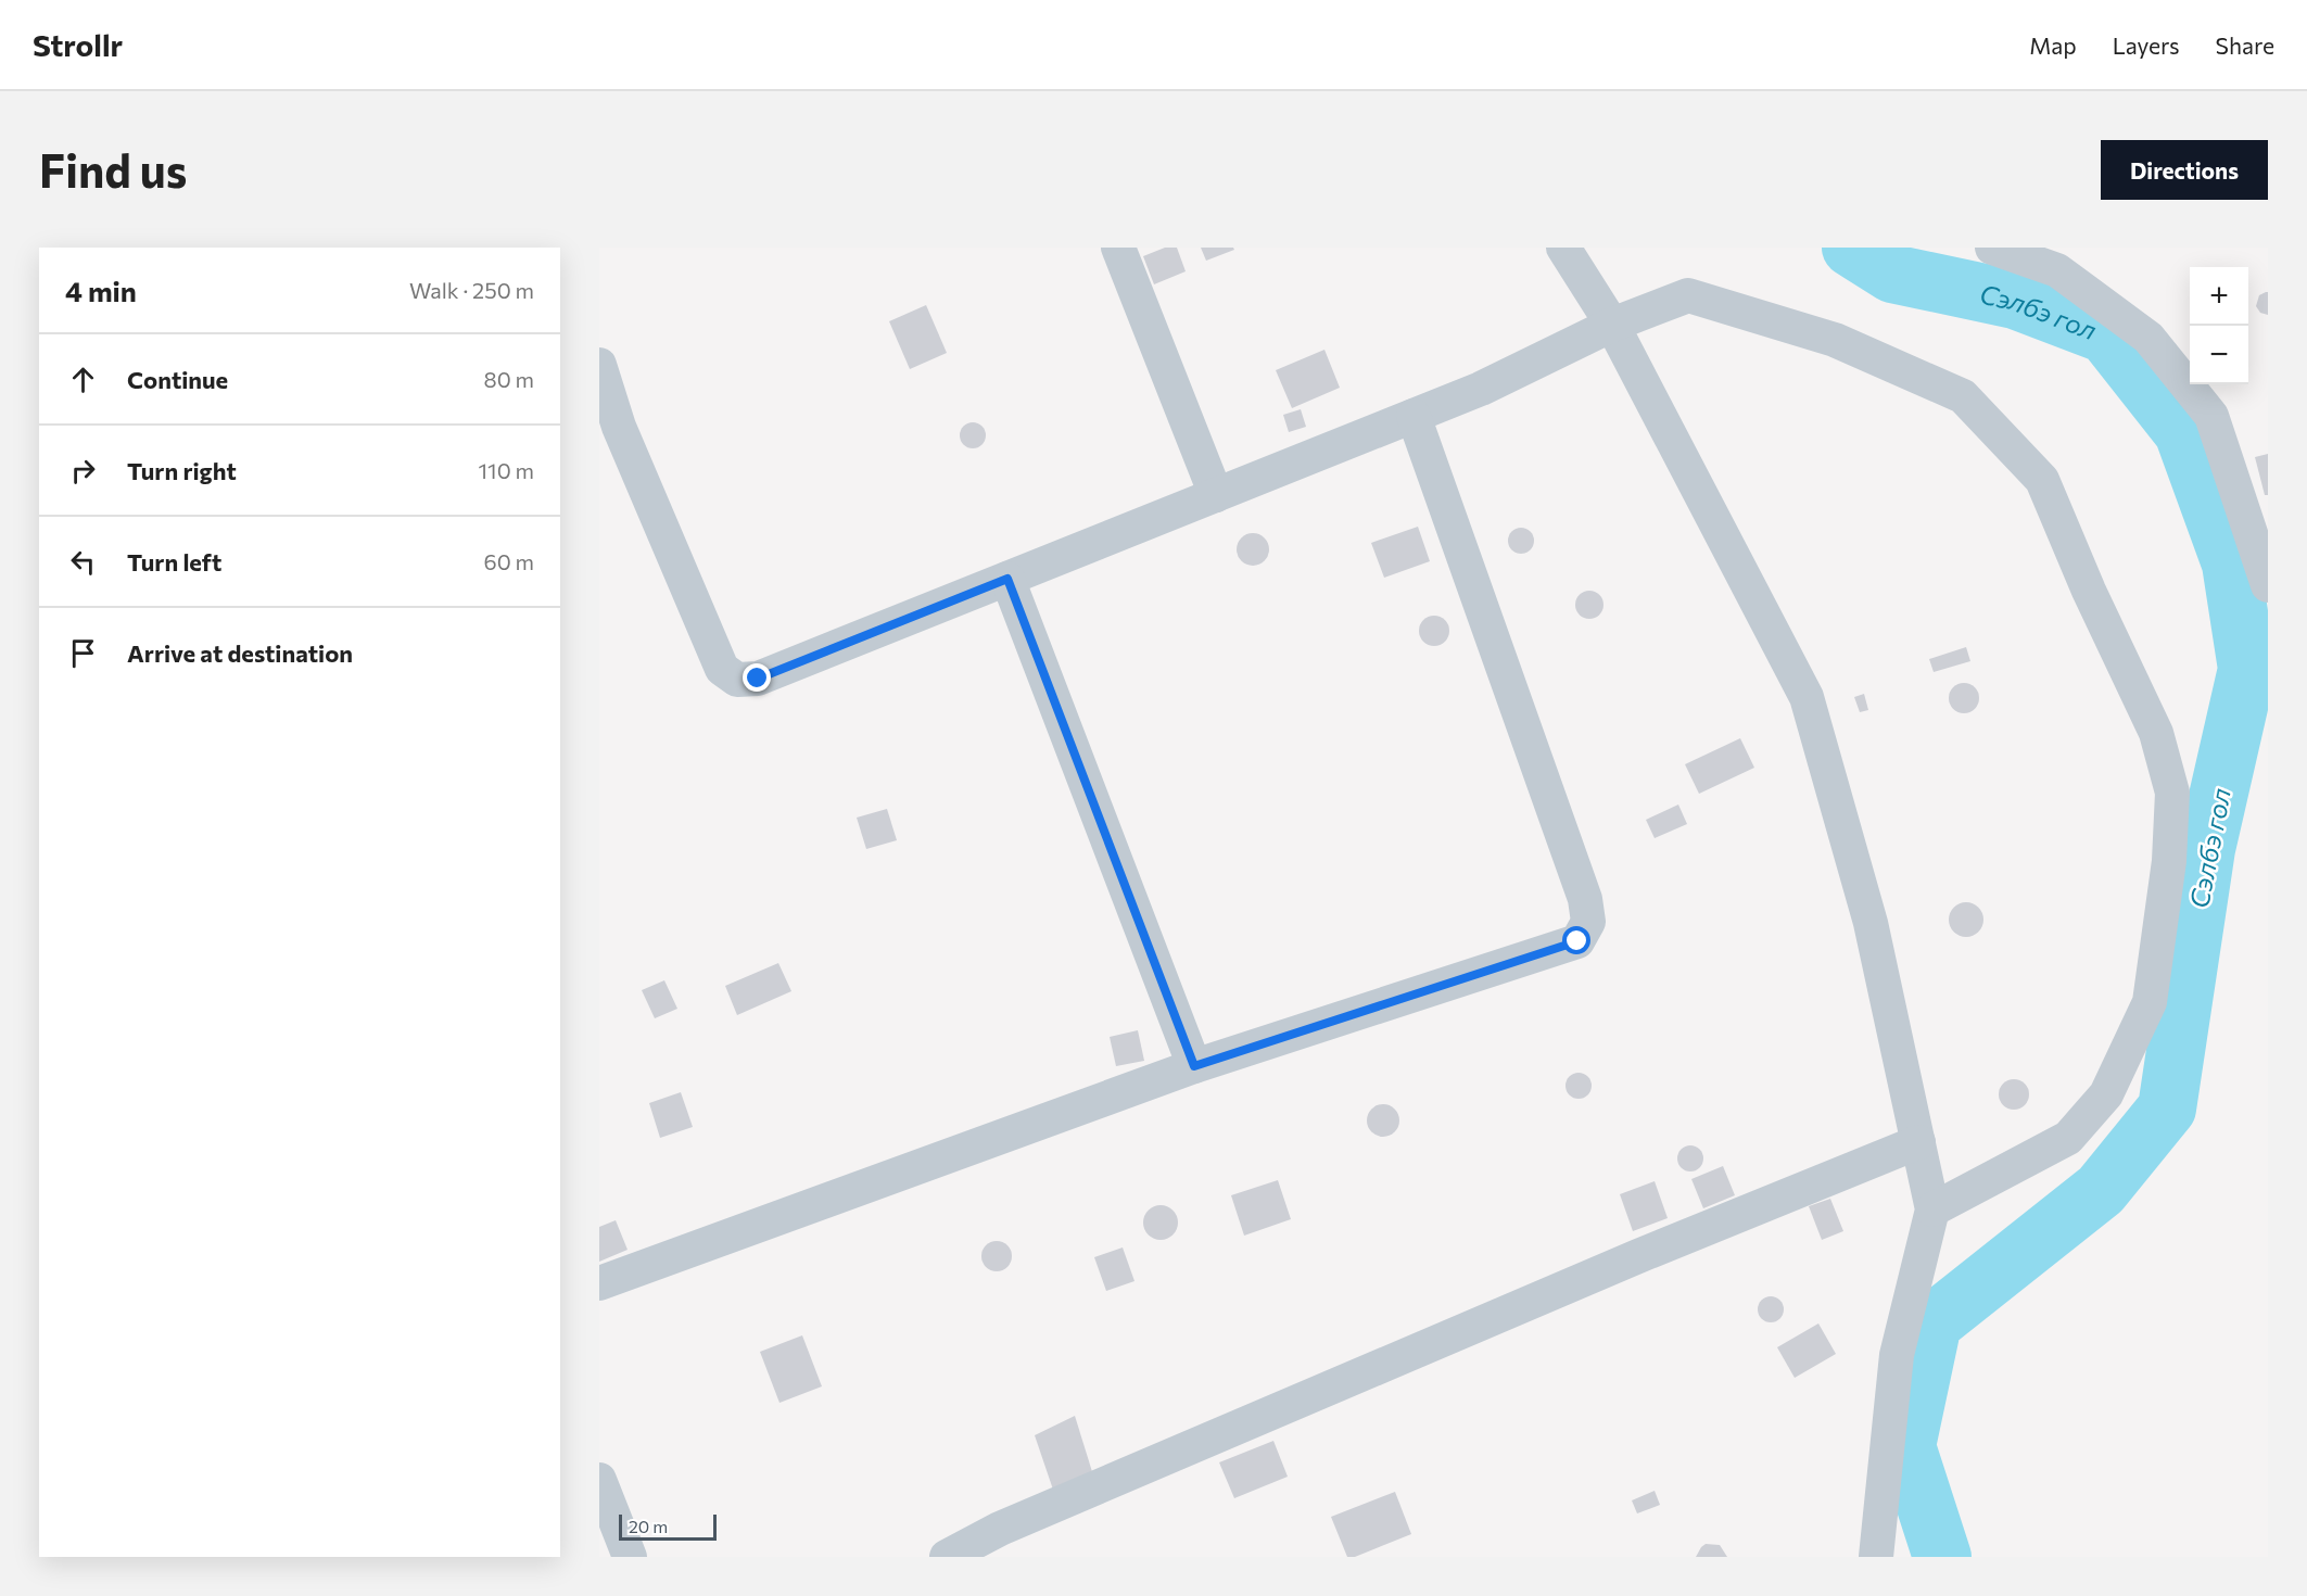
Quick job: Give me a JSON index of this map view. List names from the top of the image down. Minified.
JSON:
{"water":["Сэлбэ гол"],"scale_bar":"20 m","page":{"header":"Strollr","nav":["Map","Layers","Share"],"buttons":"Directions","title":"Find us","heading":["4 min","Walk · 250 m"],"map_buttons":["+","−"],"list":[["Continue","80 m"],["Turn right","110 m"],["Turn left","60 m"],"Arrive at destination"],"scale":"20 m"}}
